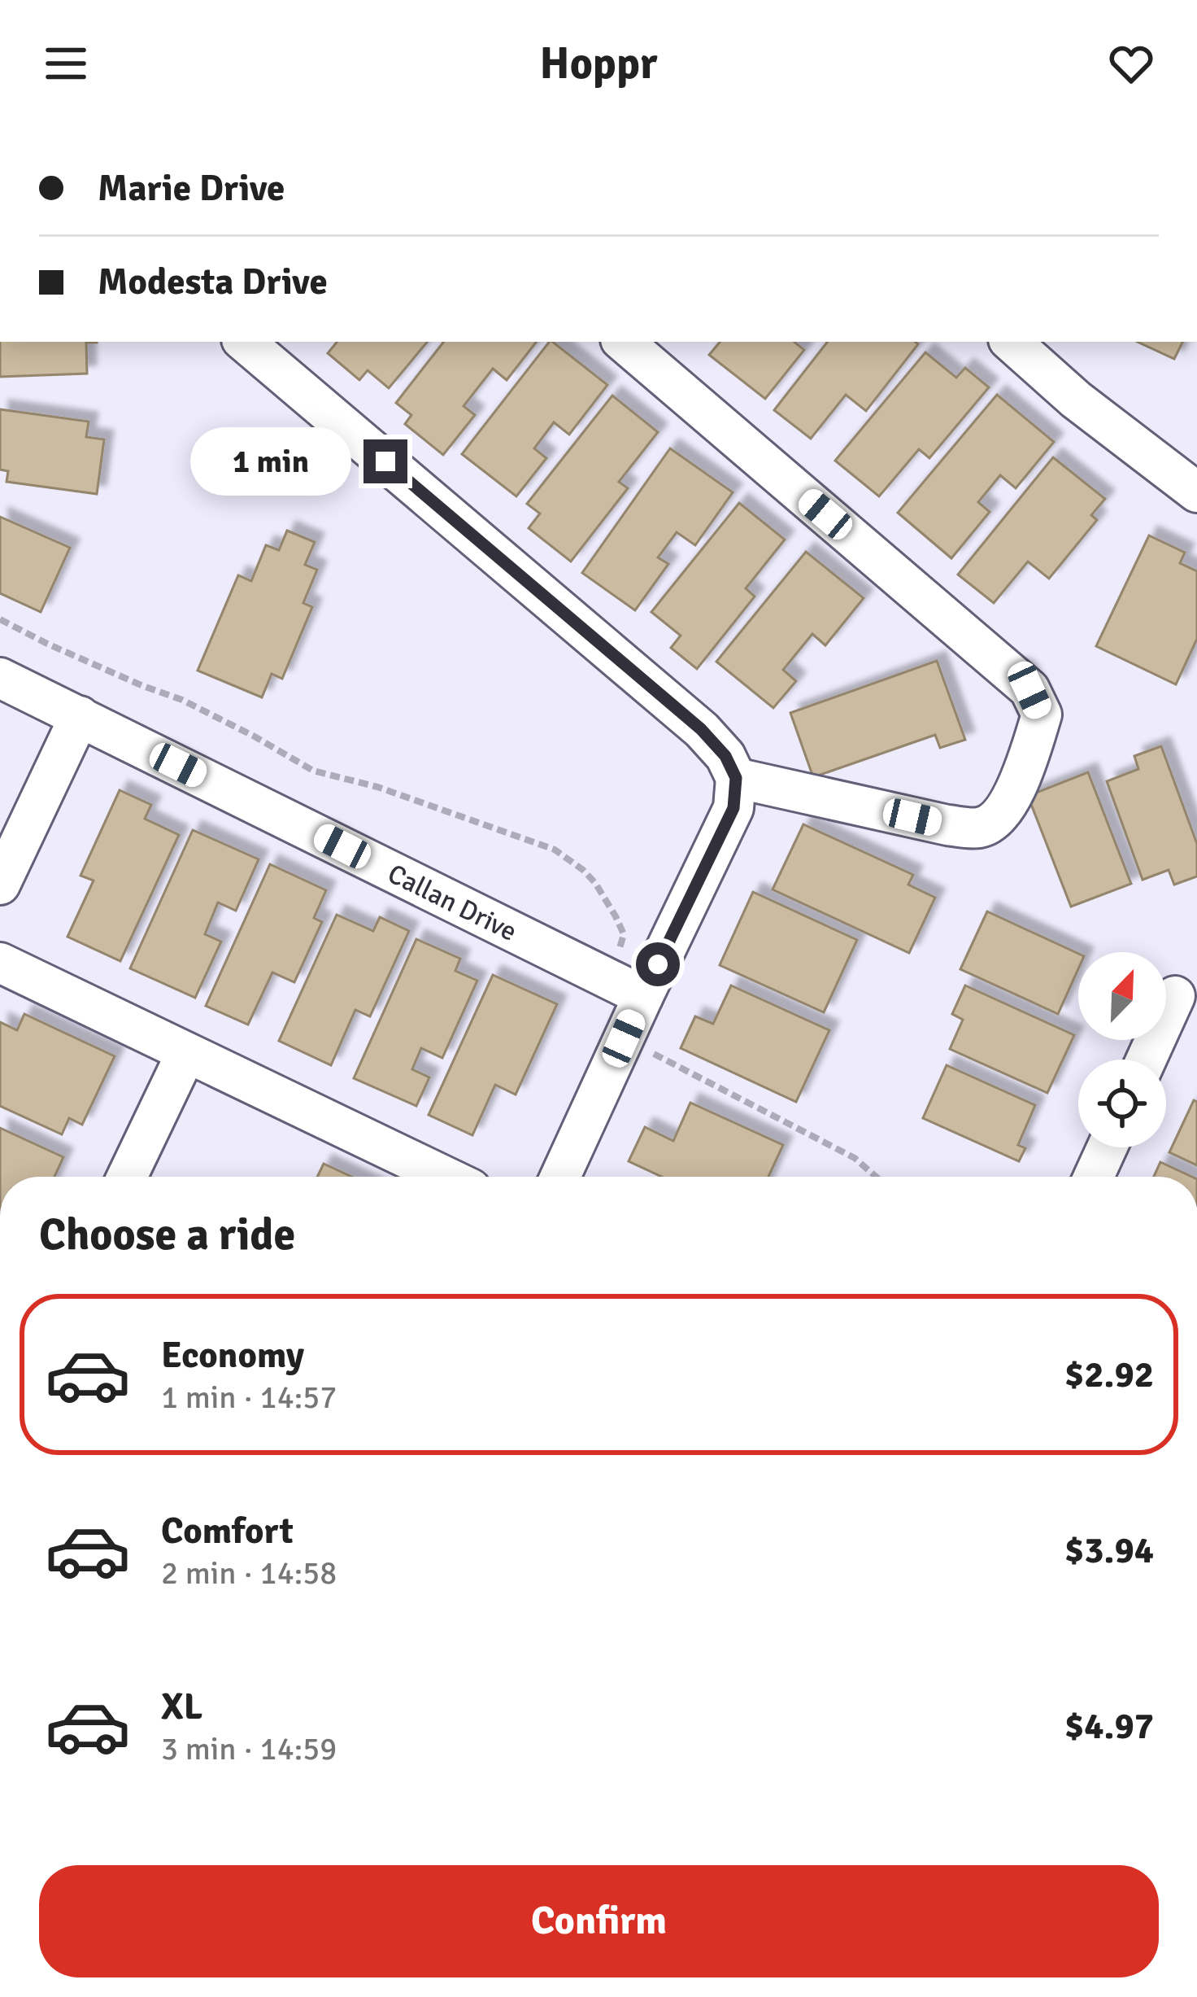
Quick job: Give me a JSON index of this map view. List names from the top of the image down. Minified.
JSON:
{"streets":{"street":["Callan Drive"]},"north":"top right","page":{"header":"Hoppr","banner":["Marie Drive","Modesta Drive"],"bubble":"1 min","heading":"Choose a ride","list":[{"name":"Economy","note":"1 min · 14:57","value":"$2.92"},{"name":"Comfort","note":"2 min · 14:58","value":"$3.94"},{"name":"XL","note":"3 min · 14:59","value":"$4.97"}],"buttons":"Confirm"}}
